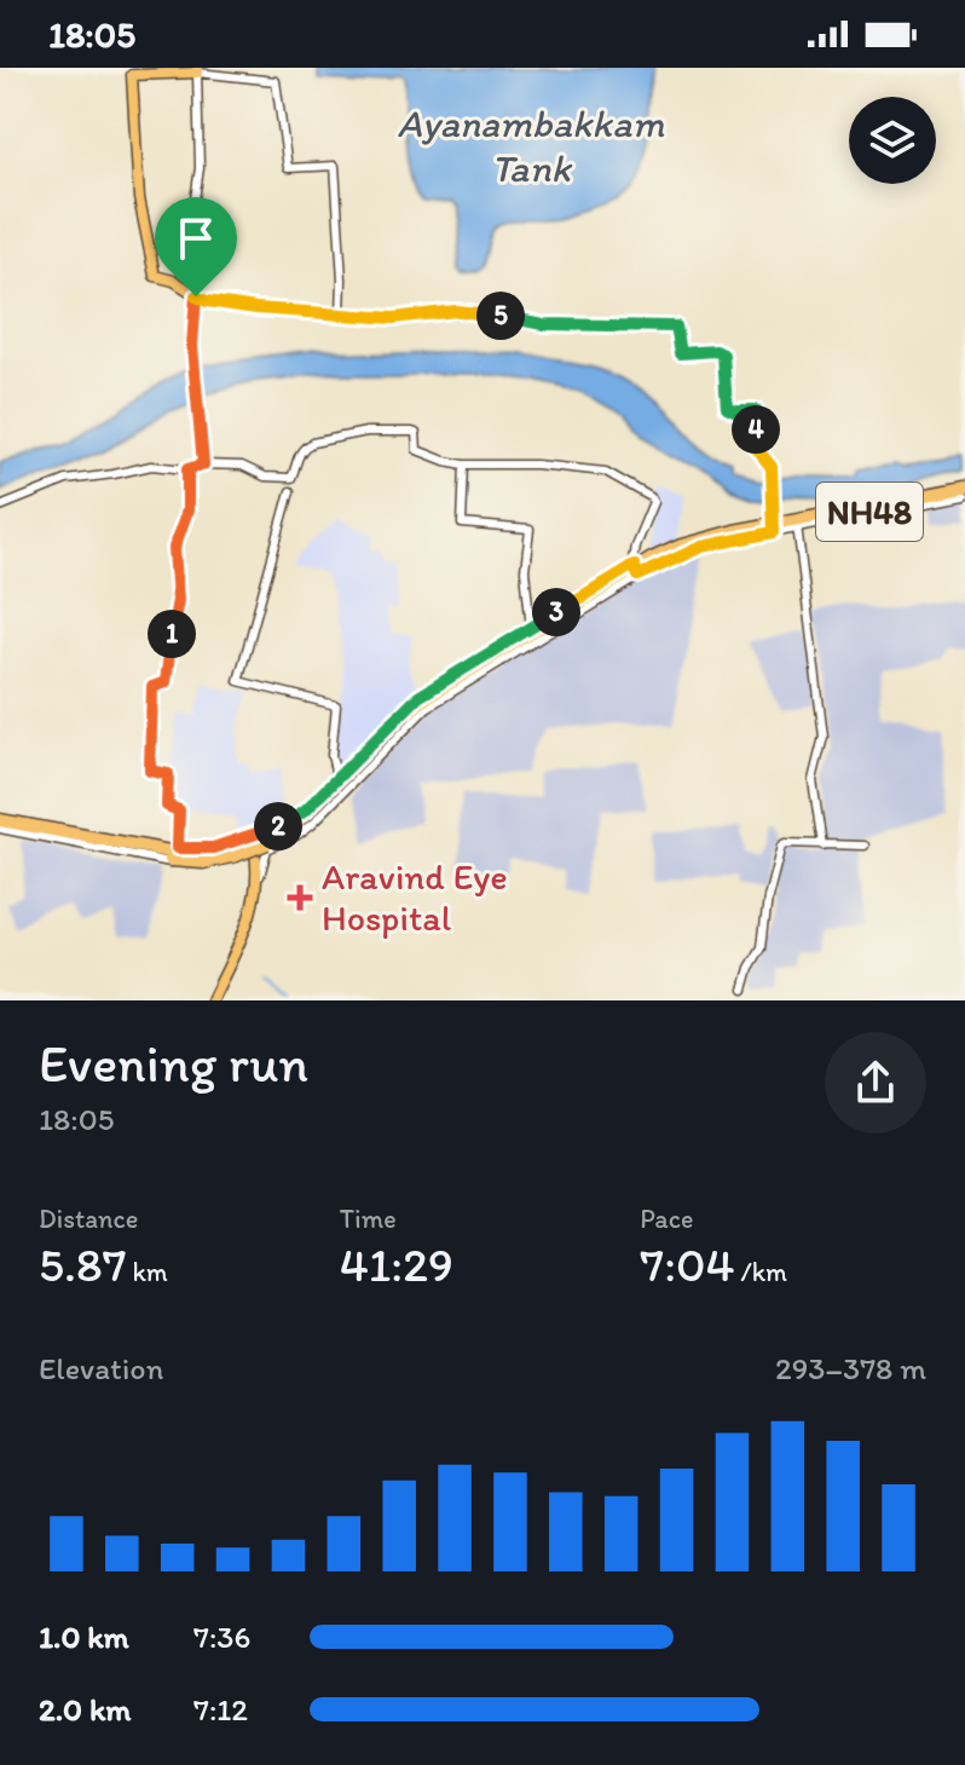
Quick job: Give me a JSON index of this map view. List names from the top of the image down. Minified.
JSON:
{"streets":{"highway":["NH48"]},"water":["Ayanambakkam Tank"],"places":{"health":["Aravind Eye Hospital"]},"page":{"status":"18:05","pins":["5","4","3","1","2"],"heading":["Evening run","18:05"],"stats":[["Distance","5.87 km"],["Time","41:29"],["Pace","7:04 /km"]],"chart":["Elevation","293–378 m"],"list":[{"name":"1.0 km","note":"7:36"},{"name":"2.0 km","note":"7:12"}]}}
